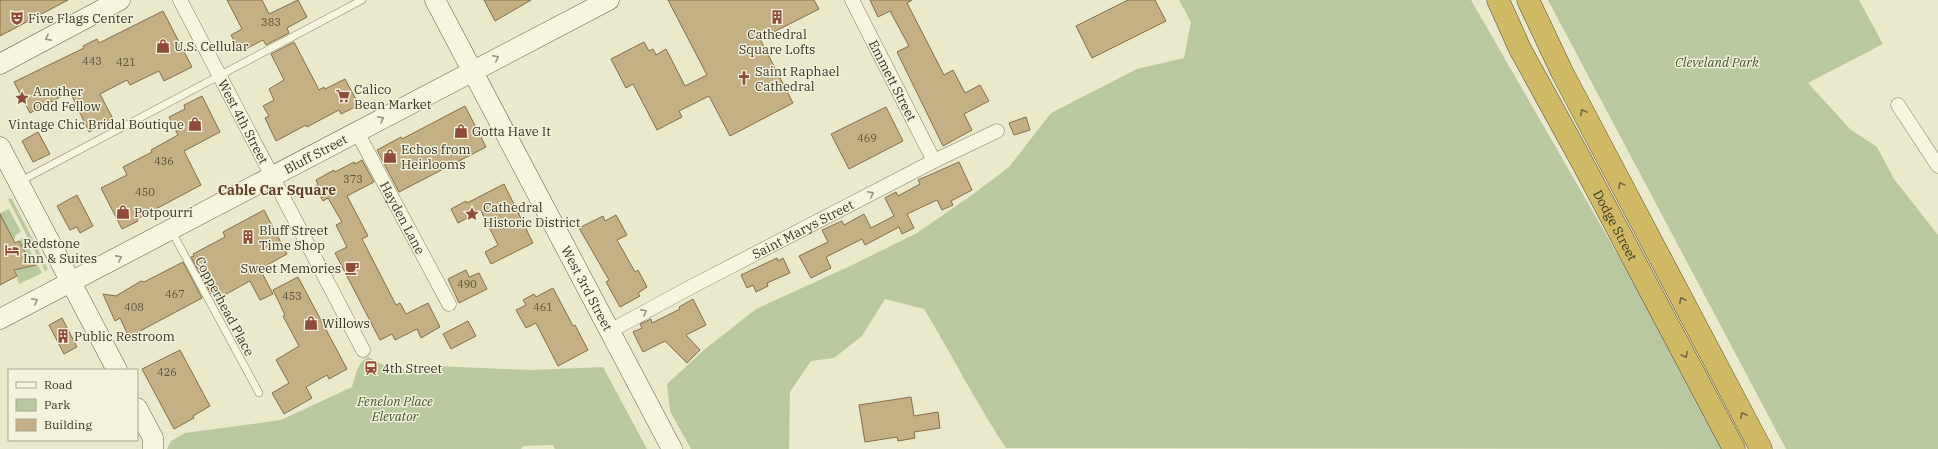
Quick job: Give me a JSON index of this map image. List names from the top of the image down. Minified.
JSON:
{"streets":{"highway":["Dodge Street"],"main road":["Bluff Street","West 3rd Street"],"street":["Emmett Street","West 4th Street","Hayden Lane","Saint Marys Street"],"lane":["Copperhead Place"]},"crossings":[["Emmett Street","Saint Marys Street"],["West 4th Street","Bluff Street"],["Bluff Street","Hayden Lane"],["Bluff Street","West 3rd Street"],["Bluff Street","Copperhead Place"],["Saint Marys Street","West 3rd Street"]],"one_way":["Bluff Street","Saint Marys Street"],"districts":["Cable Car Square"],"parks":["Cleveland Park","Fenelon Place Elevator"],"places":{"building":["Cathedral Square Lofts","Bluff Street Time Shop","Public Restroom"],"theatre":["Five Flags Center"],"shop":["U.S. Cellular","Vintage Chic Bridal Boutique","Gotta Have It","Echos from Heirlooms","Potpourri","Willows"],"church":["Saint Raphael Cathedral"],"supermarket":["Calico Bean Market"],"place":["Another Odd Fellow","Cathedral Historic District"],"hotel":["Redstone Inn & Suites"],"cafe":["Sweet Memories"],"station":["4th Street"]},"house_numbers":["383","443","421","469","436","373","450","490","467","453","408","461","426"],"legend":["Road","Park","Building"]}
